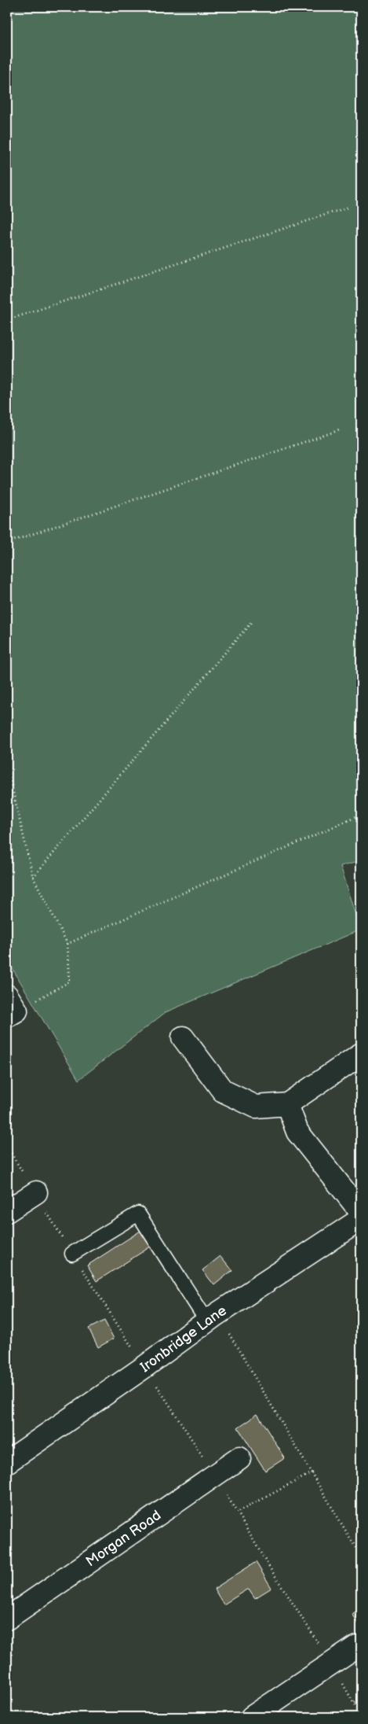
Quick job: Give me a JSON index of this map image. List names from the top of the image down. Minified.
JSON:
{"streets":{"street":["Ironbridge Lane","Morgan Road"]}}
